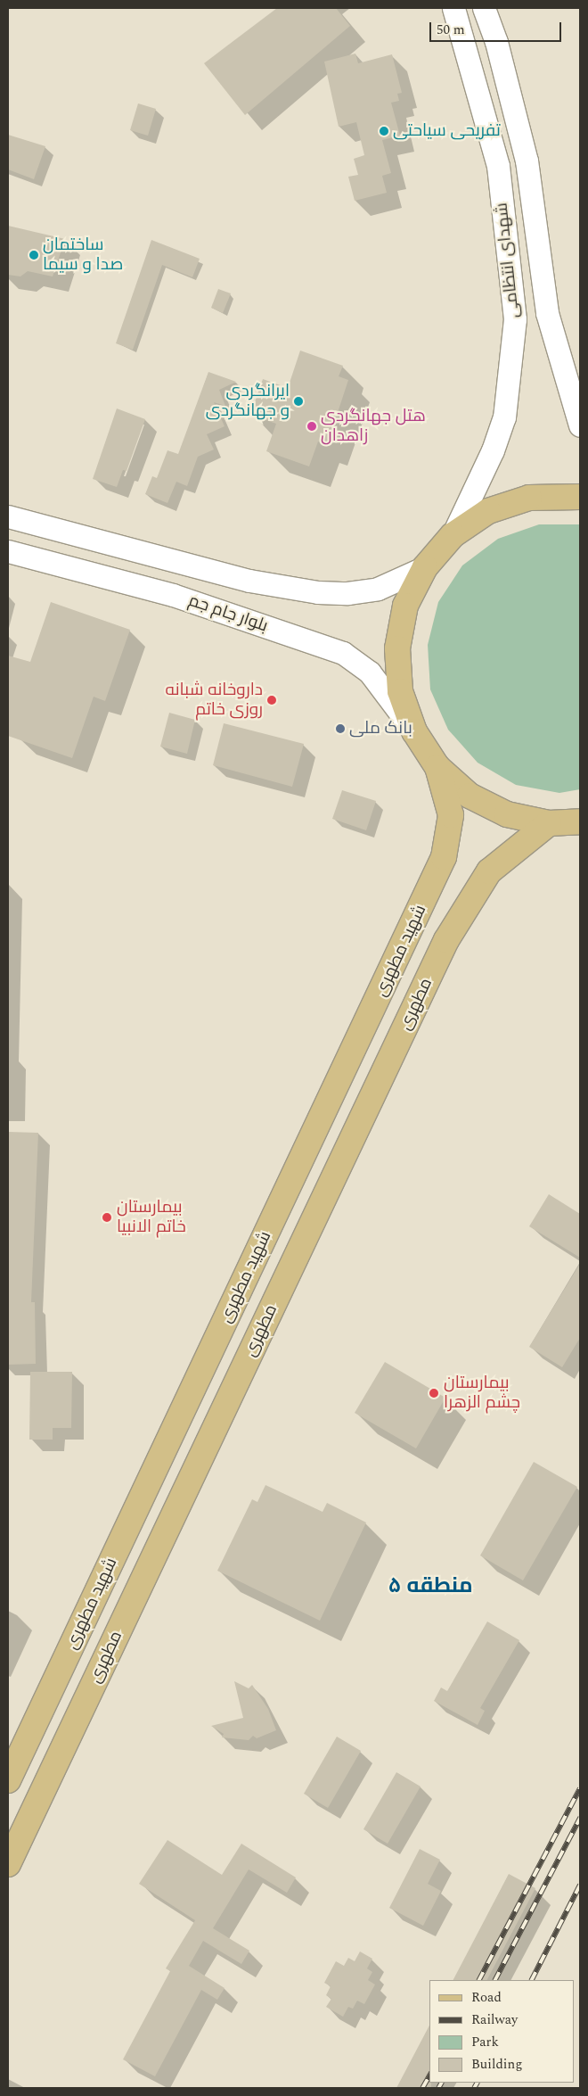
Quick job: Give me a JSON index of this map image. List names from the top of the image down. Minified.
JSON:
{"streets":{"main road":["شهدای انتظامی","بلوار جام جم","شهید مطهری","مطهری"]},"districts":["منطقه ۵"],"places":["تفریحی سیاحتی","ساختمان صدا و سیما","ایرانگردی و جهانگردی","هتل جهانگردی زاهدان","داروخانه شبانه روزی خاتم","بانک ملی","بیمارستان خاتم الانبیا","بیمارستان چشم الزهرا"],"legend":["Road","Railway","Park","Building"],"scale_bar":"50 m"}
